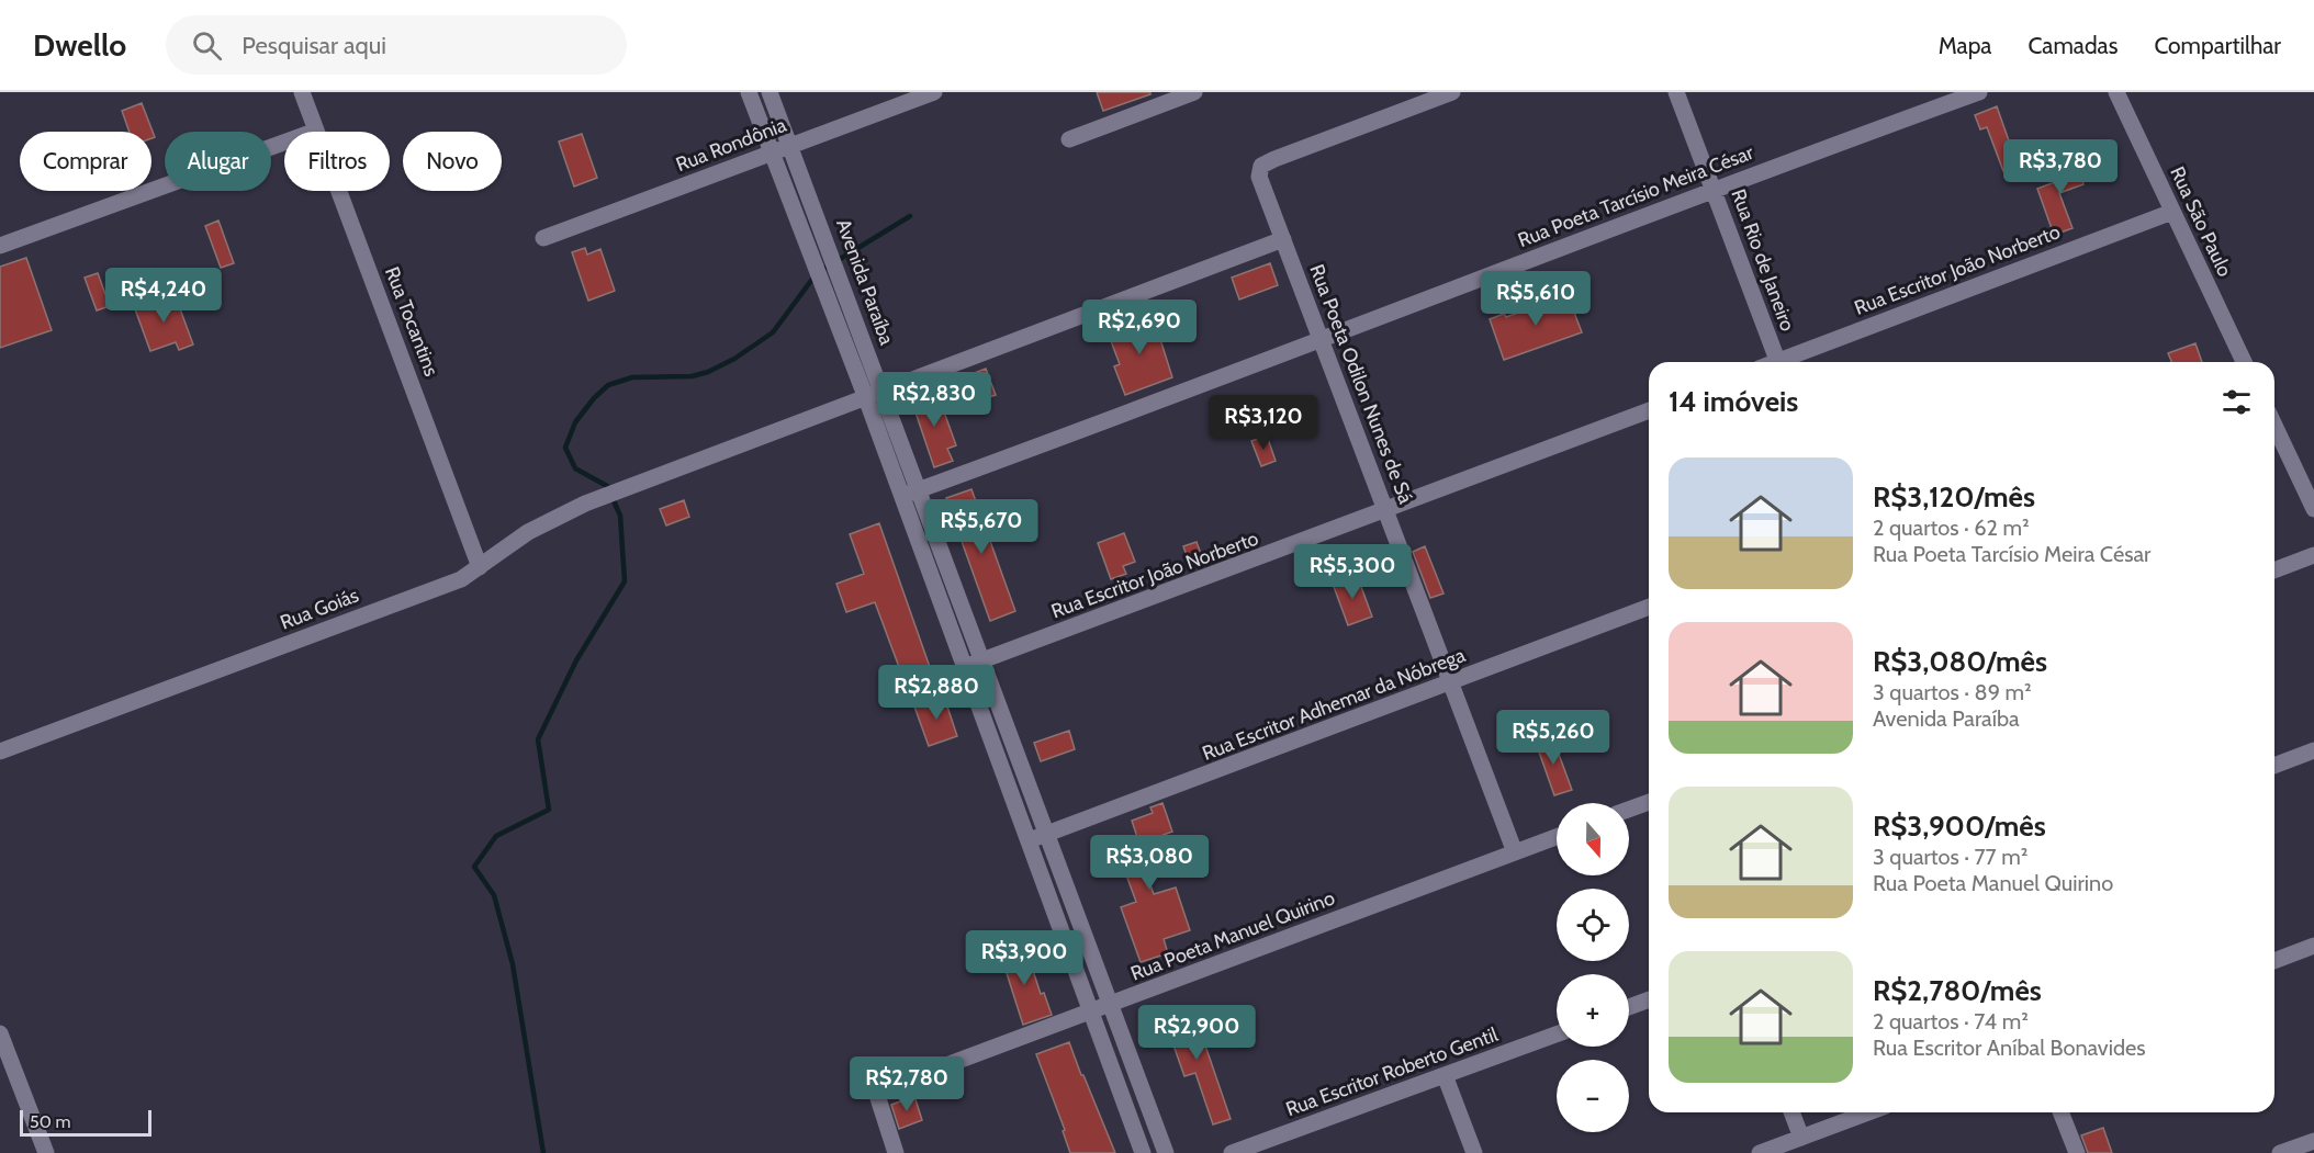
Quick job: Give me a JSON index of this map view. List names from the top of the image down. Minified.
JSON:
{"streets":{"street":["Rua Rondônia","Rua Poeta Tarcísio Meira César","Rua São Paulo","Rua Rio de Janeiro","Rua Escritor João Norberto","Avenida Paraíba","Rua Tocantins","Rua Poeta Odilon Nunes de Sá","Rua Goiás","Rua Escritor Adhemar da Nóbrega","Rua Poeta Manuel Quirino","Rua Escritor Roberto Gentil"]},"crossings":[["Rua Rondônia","Avenida Paraíba"],["Rua Poeta Tarcísio Meira César","Rua Rio de Janeiro"],["Rua Poeta Tarcísio Meira César","Avenida Paraíba"],["Rua Poeta Tarcísio Meira César","Rua Poeta Odilon Nunes de Sá"],["Rua São Paulo","Rua Escritor João Norberto"],["Rua Escritor João Norberto","Avenida Paraíba"],["Rua Escritor João Norberto","Rua Poeta Odilon Nunes de Sá"],["Avenida Paraíba","Rua Goiás"],["Avenida Paraíba","Rua Escritor Adhemar da Nóbrega"],["Avenida Paraíba","Rua Poeta Manuel Quirino"],["Rua Tocantins","Rua Goiás"],["Rua Poeta Odilon Nunes de Sá","Rua Goiás"],["Rua Poeta Odilon Nunes de Sá","Rua Escritor Adhemar da Nóbrega"],["Rua Poeta Odilon Nunes de Sá","Rua Poeta Manuel Quirino"]],"scale_bar":"50 m","north":"bottom","page":{"header":"Dwello","search":"Pesquisar aqui","nav":["Mapa","Camadas","Compartilhar"],"chip":["Comprar","Alugar","Filtros","Novo"],"price":["R$3,780","R$4,240","R$5,610","R$2,690","R$2,830","R$3,120","R$5,670","R$5,300","R$2,880","R$5,260","R$3,080","R$3,900","R$2,900","R$2,780"],"heading":"14 imóveis","list":[{"name":"R$3,120/mês","note":"2 quartos · 62 m² · Rua Poeta Tarcísio Meira César"},{"name":"R$3,080/mês","note":"3 quartos · 89 m² · Avenida Paraíba"},{"name":"R$3,900/mês","note":"3 quartos · 77 m² · Rua Poeta Manuel Quirino"},{"name":"R$2,780/mês","note":"2 quartos · 74 m² · Rua Escritor Aníbal Bonavides"}],"map_buttons":["+","−"],"scale":"50 m"}}
